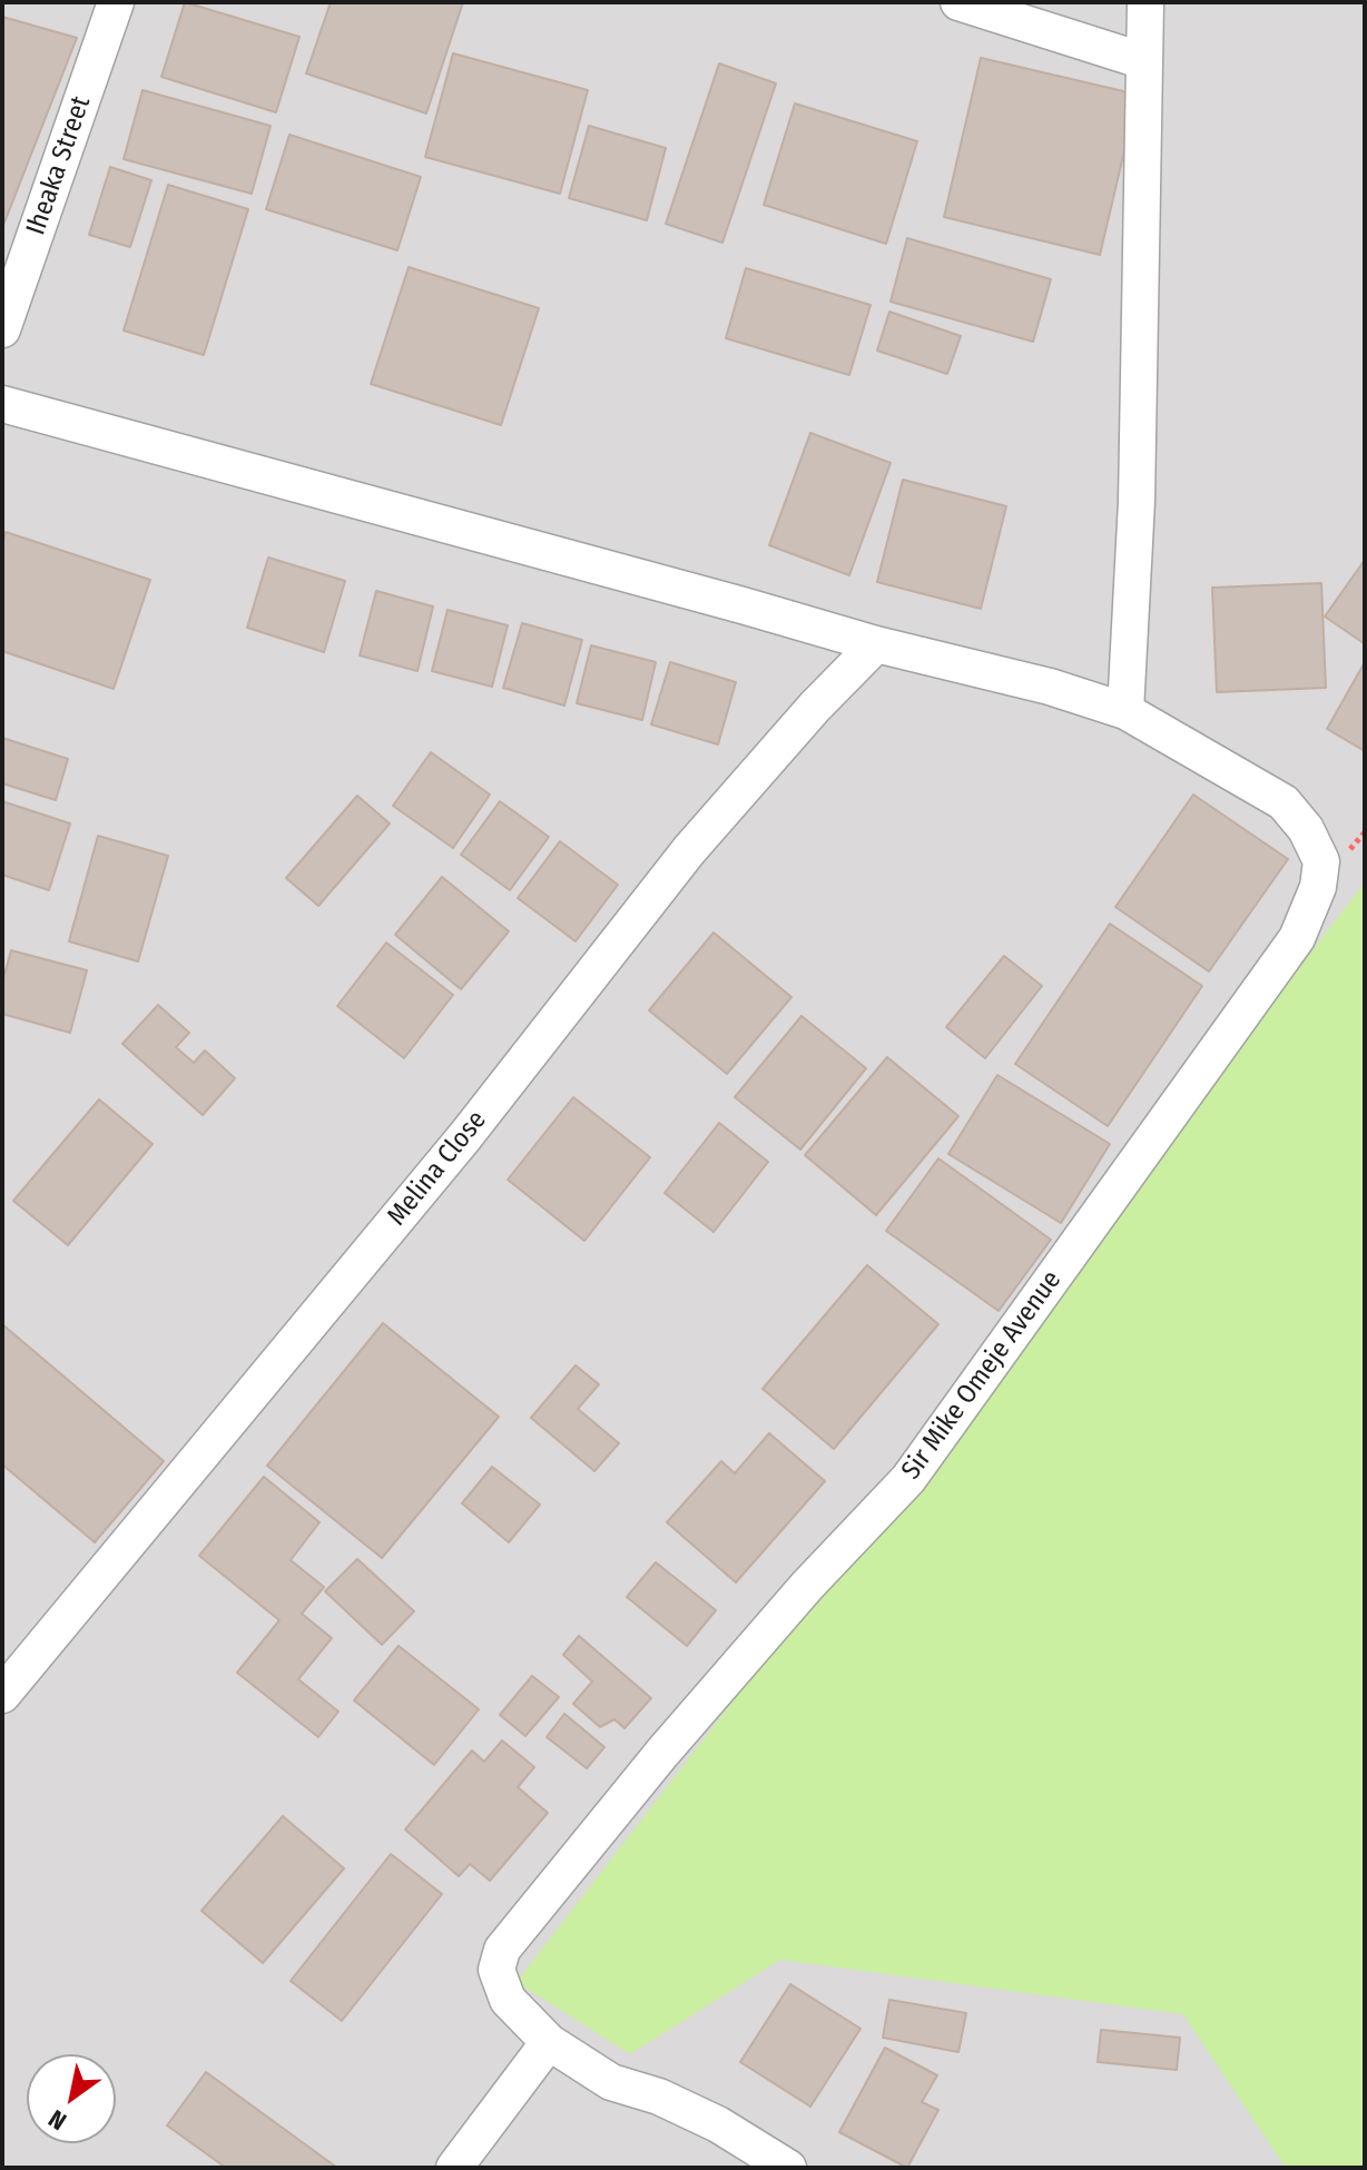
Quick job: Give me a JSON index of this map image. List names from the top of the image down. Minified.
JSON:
{"streets":{"street":["Iheaka Street","Melina Close","Sir Mike Omeje Avenue"]},"crossings":[["Melina Close","Sir Mike Omeje Avenue"]],"north":"bottom left"}
